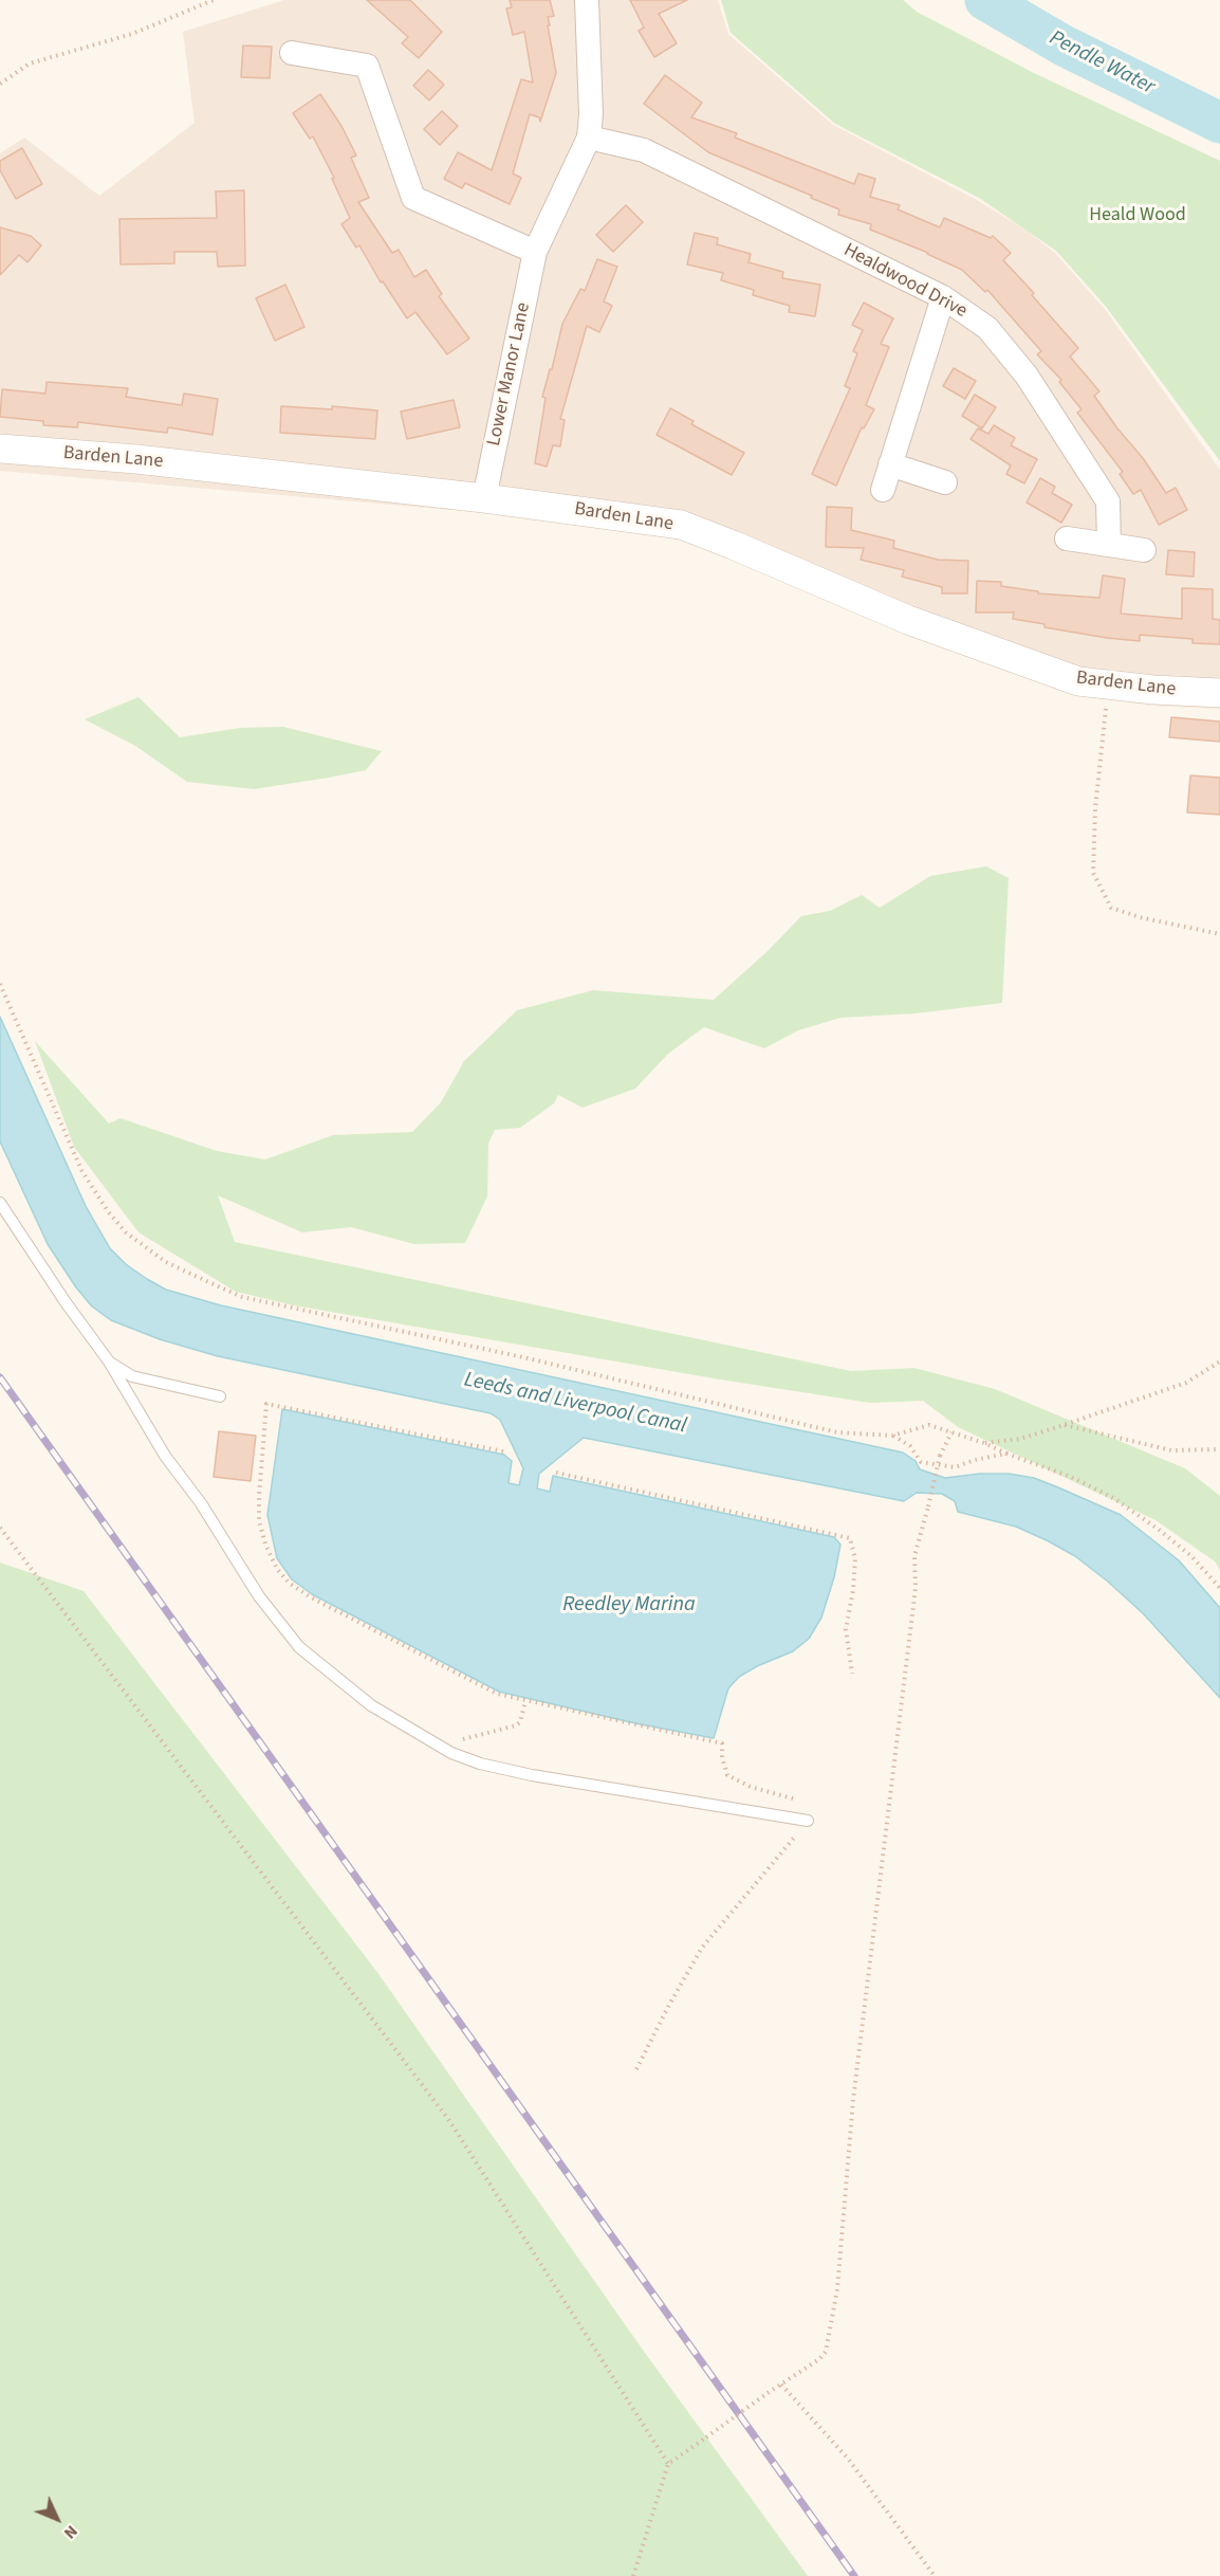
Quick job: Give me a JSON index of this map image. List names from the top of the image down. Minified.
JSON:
{"streets":{"street":["Healdwood Drive","Lower Manor Lane","Barden Lane"]},"crossings":[["Healdwood Drive","Lower Manor Lane"],["Lower Manor Lane","Barden Lane"]],"water":["Pendle Water","Leeds and Liverpool Canal","Reedley Marina"],"parks":["Heald Wood"],"north":"bottom right"}
